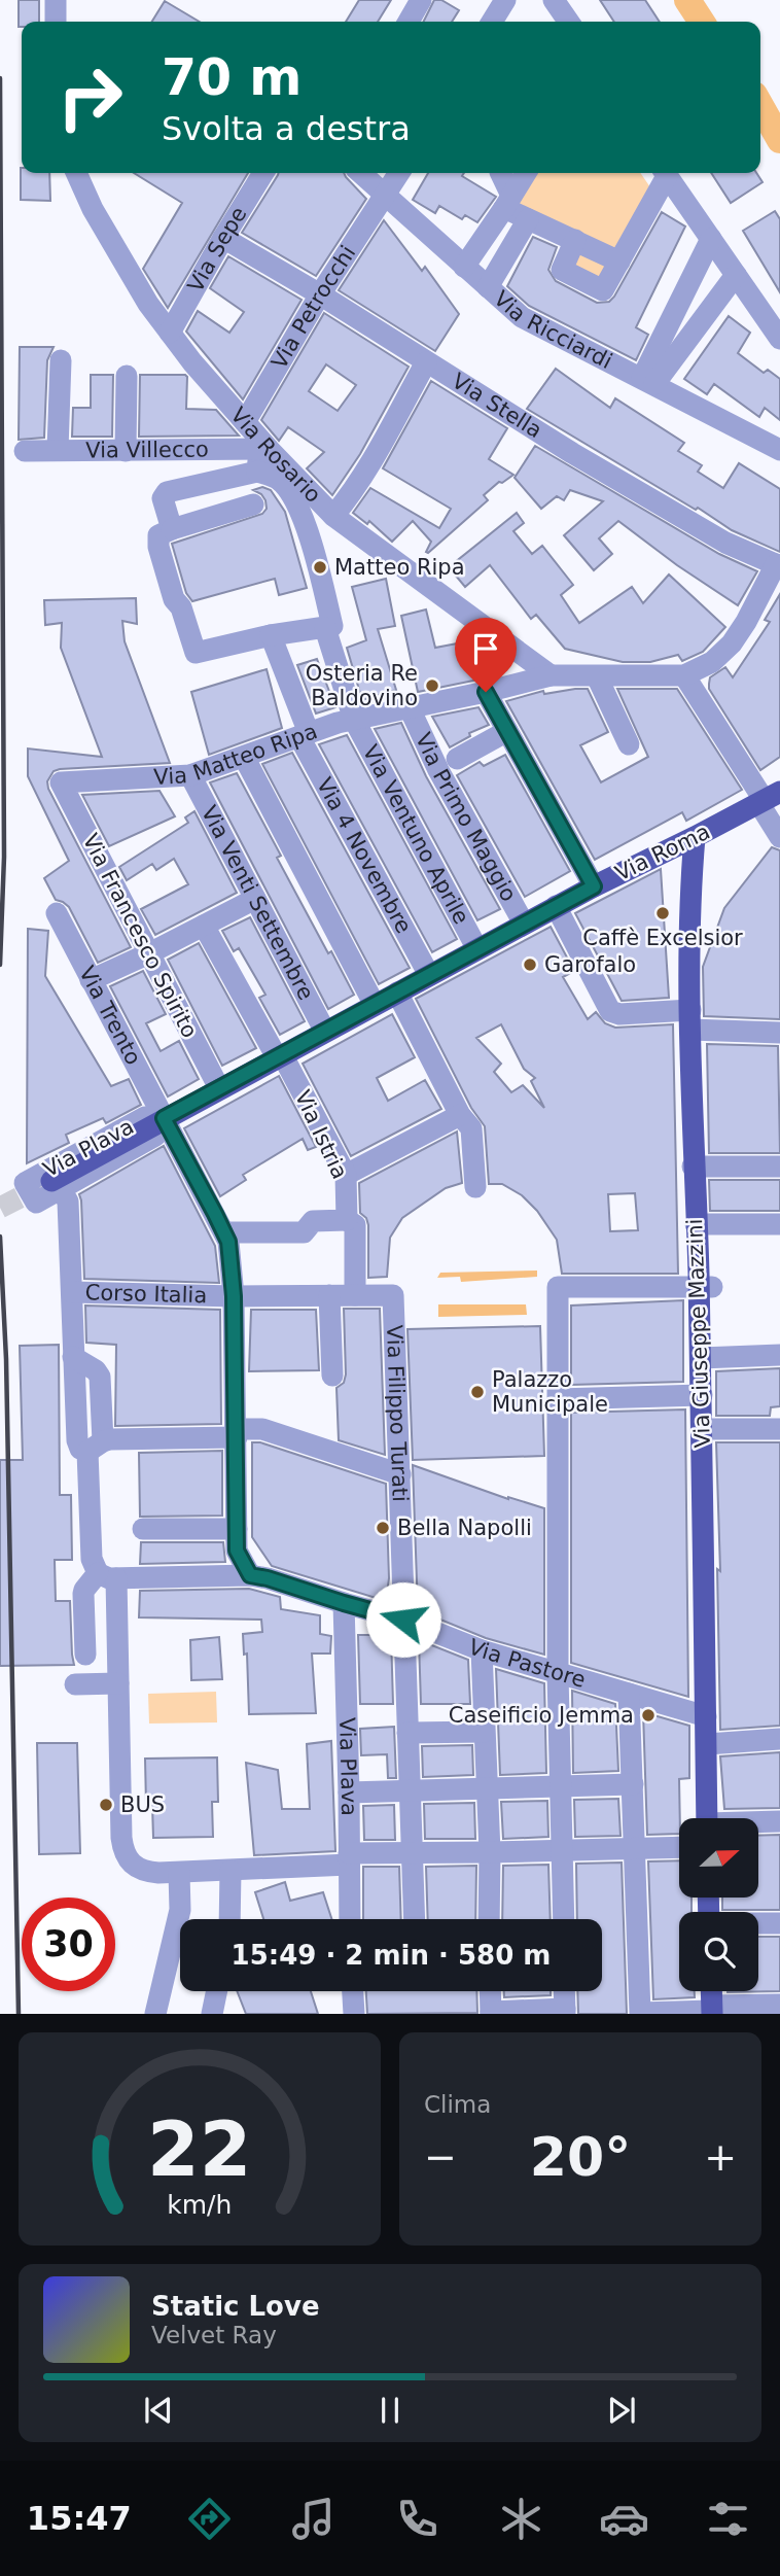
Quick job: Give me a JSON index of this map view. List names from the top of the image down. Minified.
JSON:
{"streets":{"main road":["Via Roma","Via Giuseppe Mazzini"],"street":["Via Sepe","Via Petrocchi","Via Ricciardi","Via Stella","Via Villecco","Via Rosario","Via Matteo Ripa","Via Primo Maggio","Via Ventuno Aprile","Via 4 Novembre","Via Venti Settembre","Via Francesco Spirito","Via Trento","Via Istria","Via Plava","Corso Italia","Via Filippo Turati","Via Pastore"]},"crossings":[["Via Sepe","Via Stella"],["Via Sepe","Via Rosario"],["Via Petrocchi","Via Ricciardi"],["Via Petrocchi","Via Stella"],["Via Petrocchi","Via Rosario"],["Via Villecco","Via Rosario"],["Via Villecco","Via Ventuno Aprile"],["Via Rosario","Via Matteo Ripa"],["Via Rosario","Via Ventuno Aprile"],["Via Matteo Ripa","Via Primo Maggio"],["Via Matteo Ripa","Via Ventuno Aprile"],["Via Matteo Ripa","Via 4 Novembre"],["Via Matteo Ripa","Via Venti Settembre"],["Via Matteo Ripa","Via Francesco Spirito"],["Via Primo Maggio","Via Roma"],["Via Ventuno Aprile","Via Roma"],["Via Roma","Via 4 Novembre"],["Via Roma","Via Venti Settembre"],["Via Roma","Via Francesco Spirito"],["Via Roma","Via Trento"],["Via Roma","Via Istria"],["Via Roma","Via Plava"],["Via Roma","Via Giuseppe Mazzini"],["Via Istria","Corso Italia"],["Via Plava","Corso Italia"],["Via Plava","Via Filippo Turati"],["Via Plava","Via Pastore"],["Corso Italia","Via Filippo Turati"],["Via Giuseppe Mazzini","Via Pastore"],["Via Filippo Turati","Via Pastore"]],"places":["Matteo Ripa","Osteria Re Baldovino","Caffè Excelsior","Garofalo","Palazzo Municipale","Bella Napolli","Caseificio Jemma","BUS"],"north":"right","page":{"turn":["70 m","Svolta a destra"],"limit":"30","trip":"15:49 · 2 min · 580 m","tile":"Clima","heat":["−","20°","+"],"song":["Static Love","Velvet Ray"],"tabs":"15:47","gauge":["22","km/h"]}}
